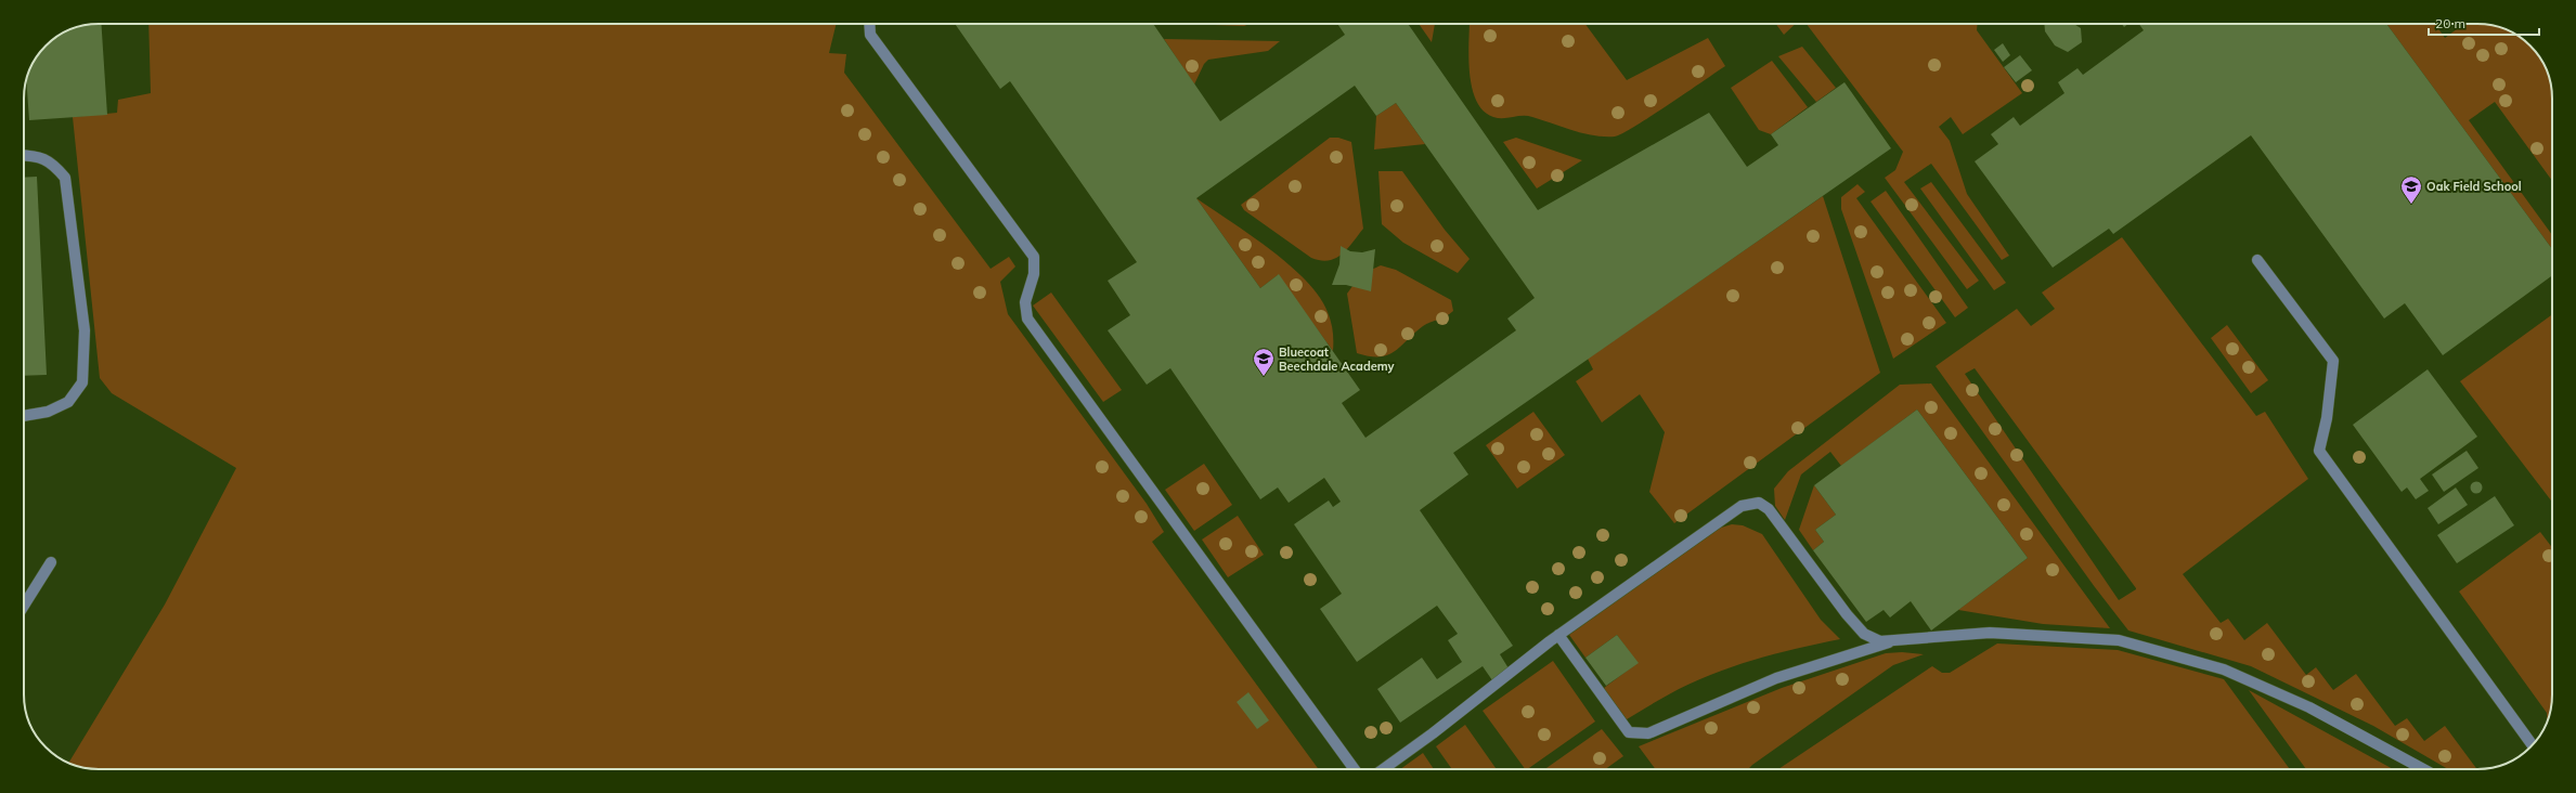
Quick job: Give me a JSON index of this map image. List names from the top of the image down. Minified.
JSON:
{"places":{"school or university":["Oak Field School","Bluecoat Beechdale Academy"]},"scale_bar":"20 m"}
